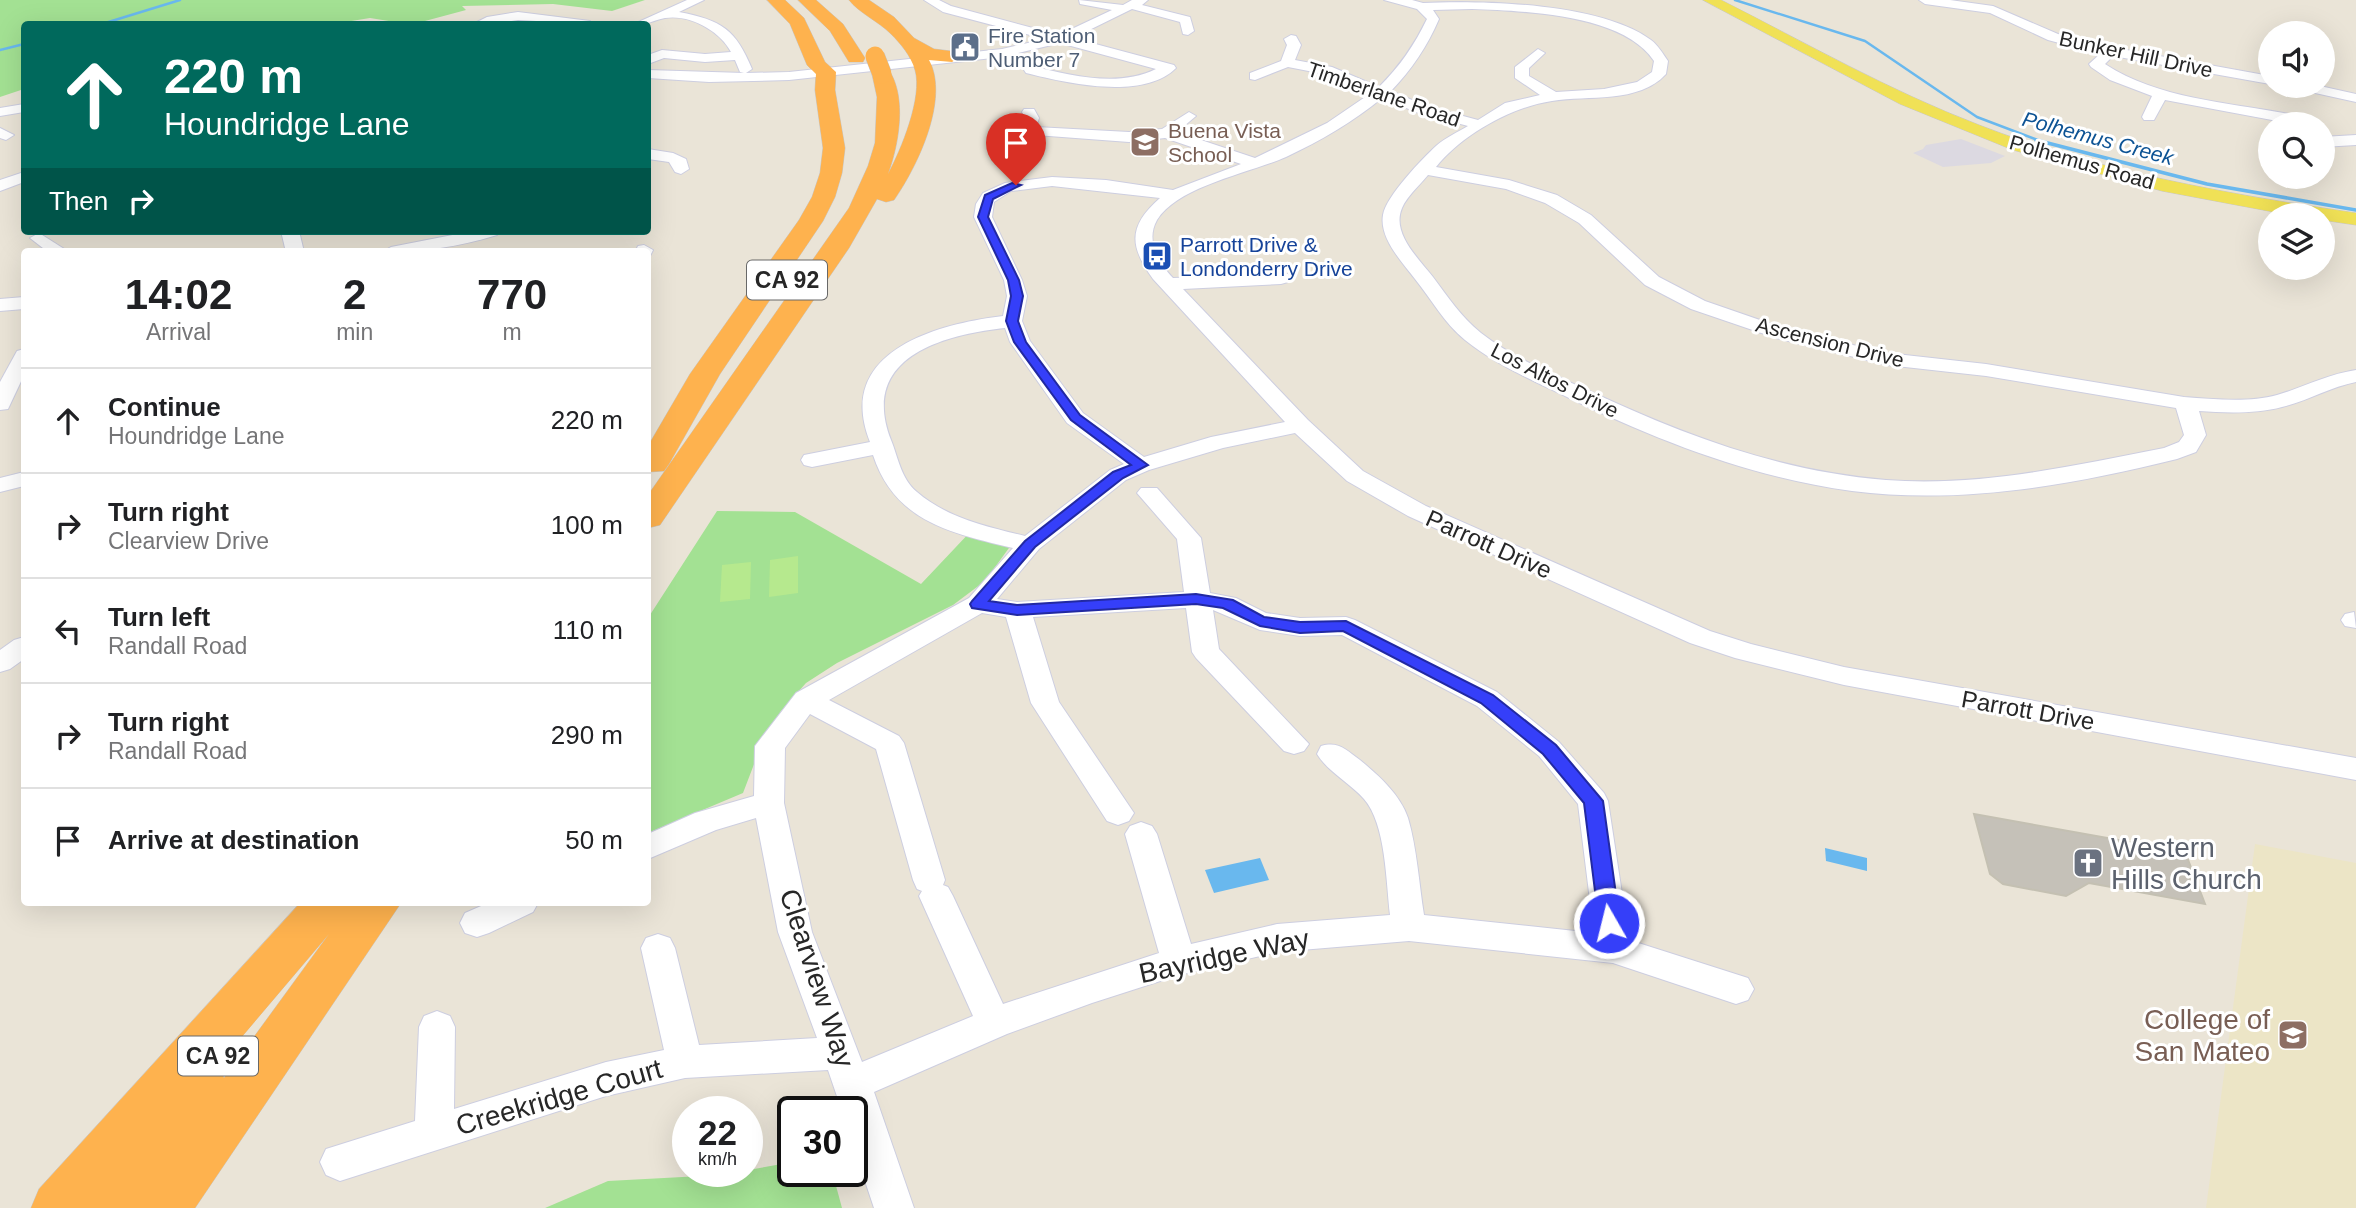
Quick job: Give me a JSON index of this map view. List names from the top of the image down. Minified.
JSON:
{"streets":{"highway":["CA 92"],"main road":["Polhemus Road"],"street":["Bunker Hill Drive","Timberlane Road","Ascension Drive","Los Altos Drive","Parrott Drive","Bayridge Way","Clearview Way","Creekridge Court"]},"crossings":[["Timberlane Road","Los Altos Drive"],["Timberlane Road","Parrott Drive"],["Ascension Drive","Los Altos Drive"],["Los Altos Drive","Parrott Drive"],["Parrott Drive","Clearview Way"],["Bayridge Way","Clearview Way"],["Bayridge Way","Creekridge Court"],["Clearview Way","Creekridge Court"]],"water":["Polhemus Creek"],"places":{"public building":["Fire Station Number 7"],"school or university":["Buena Vista School","College of San Mateo"],"bus stop":["Parrott Drive & Londonderry Drive"],"church":["Western Hills Church"]},"page":{"turn":["220 m","Houndridge Lane"],"then":"Then","eta":["14:02","Arrival","2","min","770","m"],"list":[{"name":"Continue","note":"Houndridge Lane","value":"220 m"},{"name":"Turn right","note":"Clearview Drive","value":"100 m"},{"name":"Turn left","note":"Randall Road","value":"110 m"},{"name":"Turn right","note":"Randall Road","value":"290 m"},{"name":"Arrive at destination","value":"50 m"}],"speed":"22 km/h","limit":"30"}}
